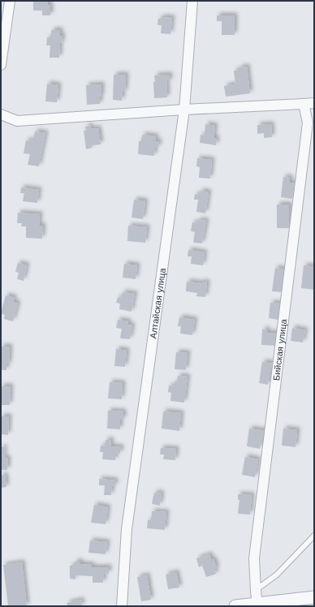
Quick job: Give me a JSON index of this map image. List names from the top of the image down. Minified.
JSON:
{"streets":{"street":["Алтайская улица","Бийская улица"]}}
